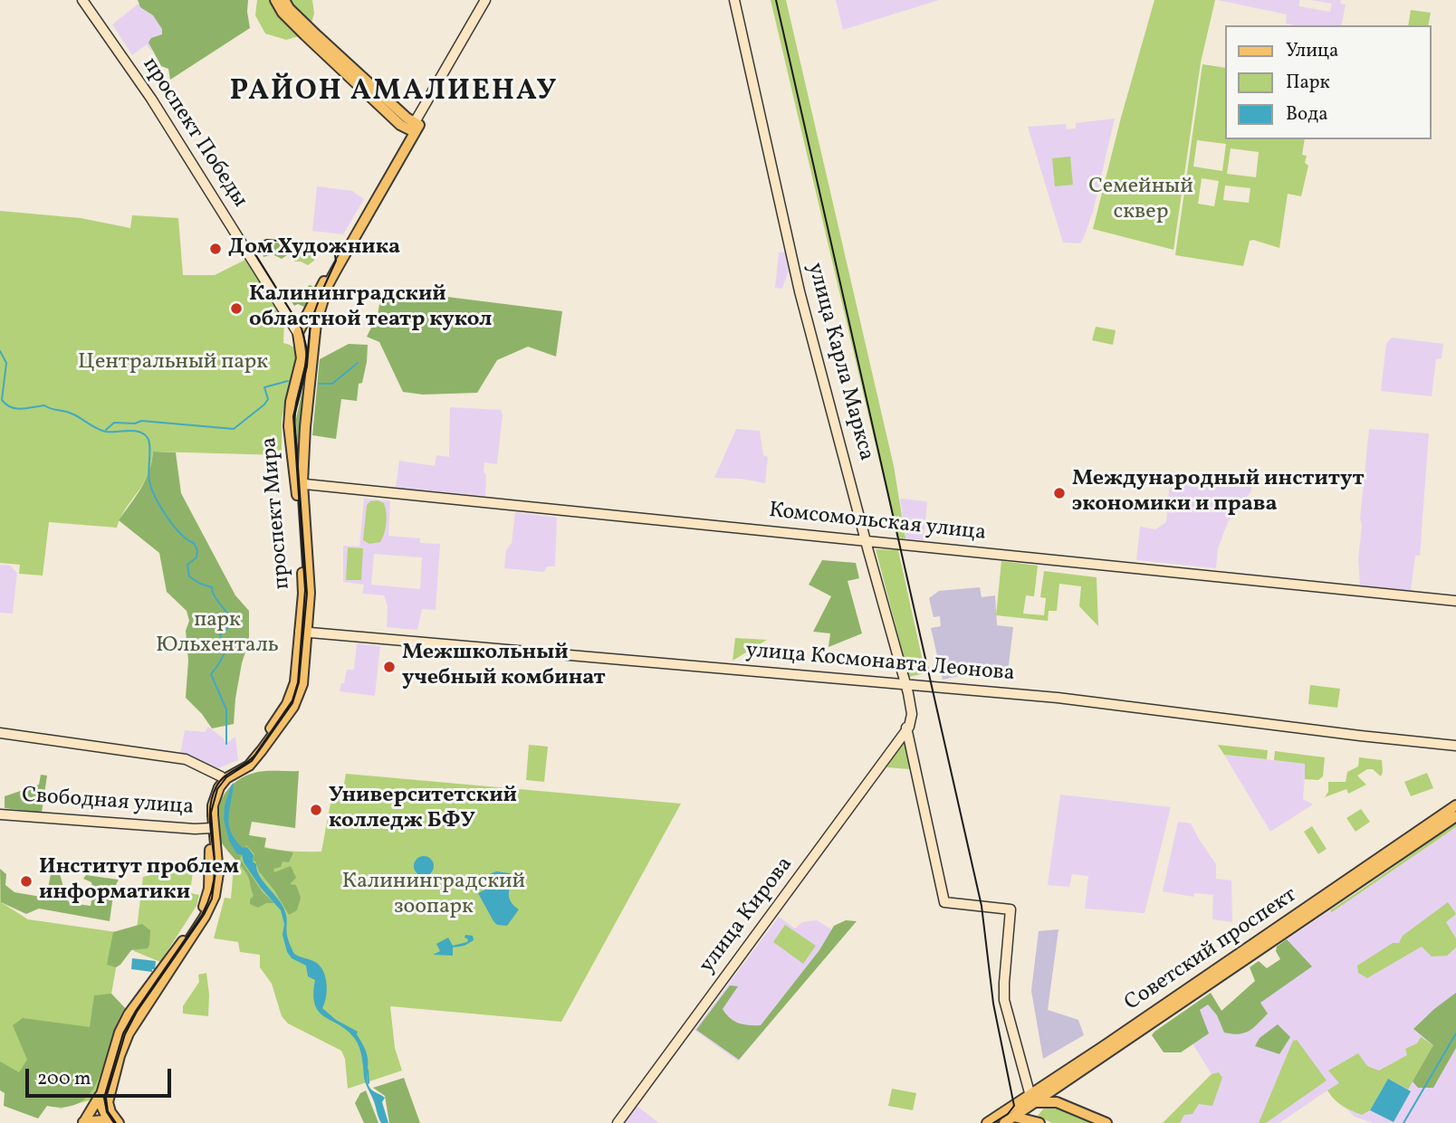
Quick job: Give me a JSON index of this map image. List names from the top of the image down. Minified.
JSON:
{"streets":{"main road":["проспект Победы","улица Карла Маркса","проспект Мира","Комсомольская улица","улица Космонавта Леонова","Свободная улица","улица Кирова","Советский проспект"]},"crossings":[["проспект Победы","проспект Мира"],["улица Карла Маркса","Комсомольская улица"],["улица Карла Маркса","улица Космонавта Леонова"],["улица Карла Маркса","улица Кирова"],["улица Карла Маркса","Советский проспект"],["проспект Мира","Комсомольская улица"],["проспект Мира","улица Космонавта Леонова"]],"districts":["РАЙОН АМАЛИЕНАУ"],"parks":["Семейный сквер","Центральный парк","парк Юльхенталь","Калининградский зоопарк"],"places":["Дом Художника","Калининградский областной театр кукол","Международный институт экономики и права","Межшкольный учебный комбинат","Университетский колледж БФУ","Институт проблем информатики"],"legend":["Улица","Парк","Вода"],"scale_bar":"200 m"}
